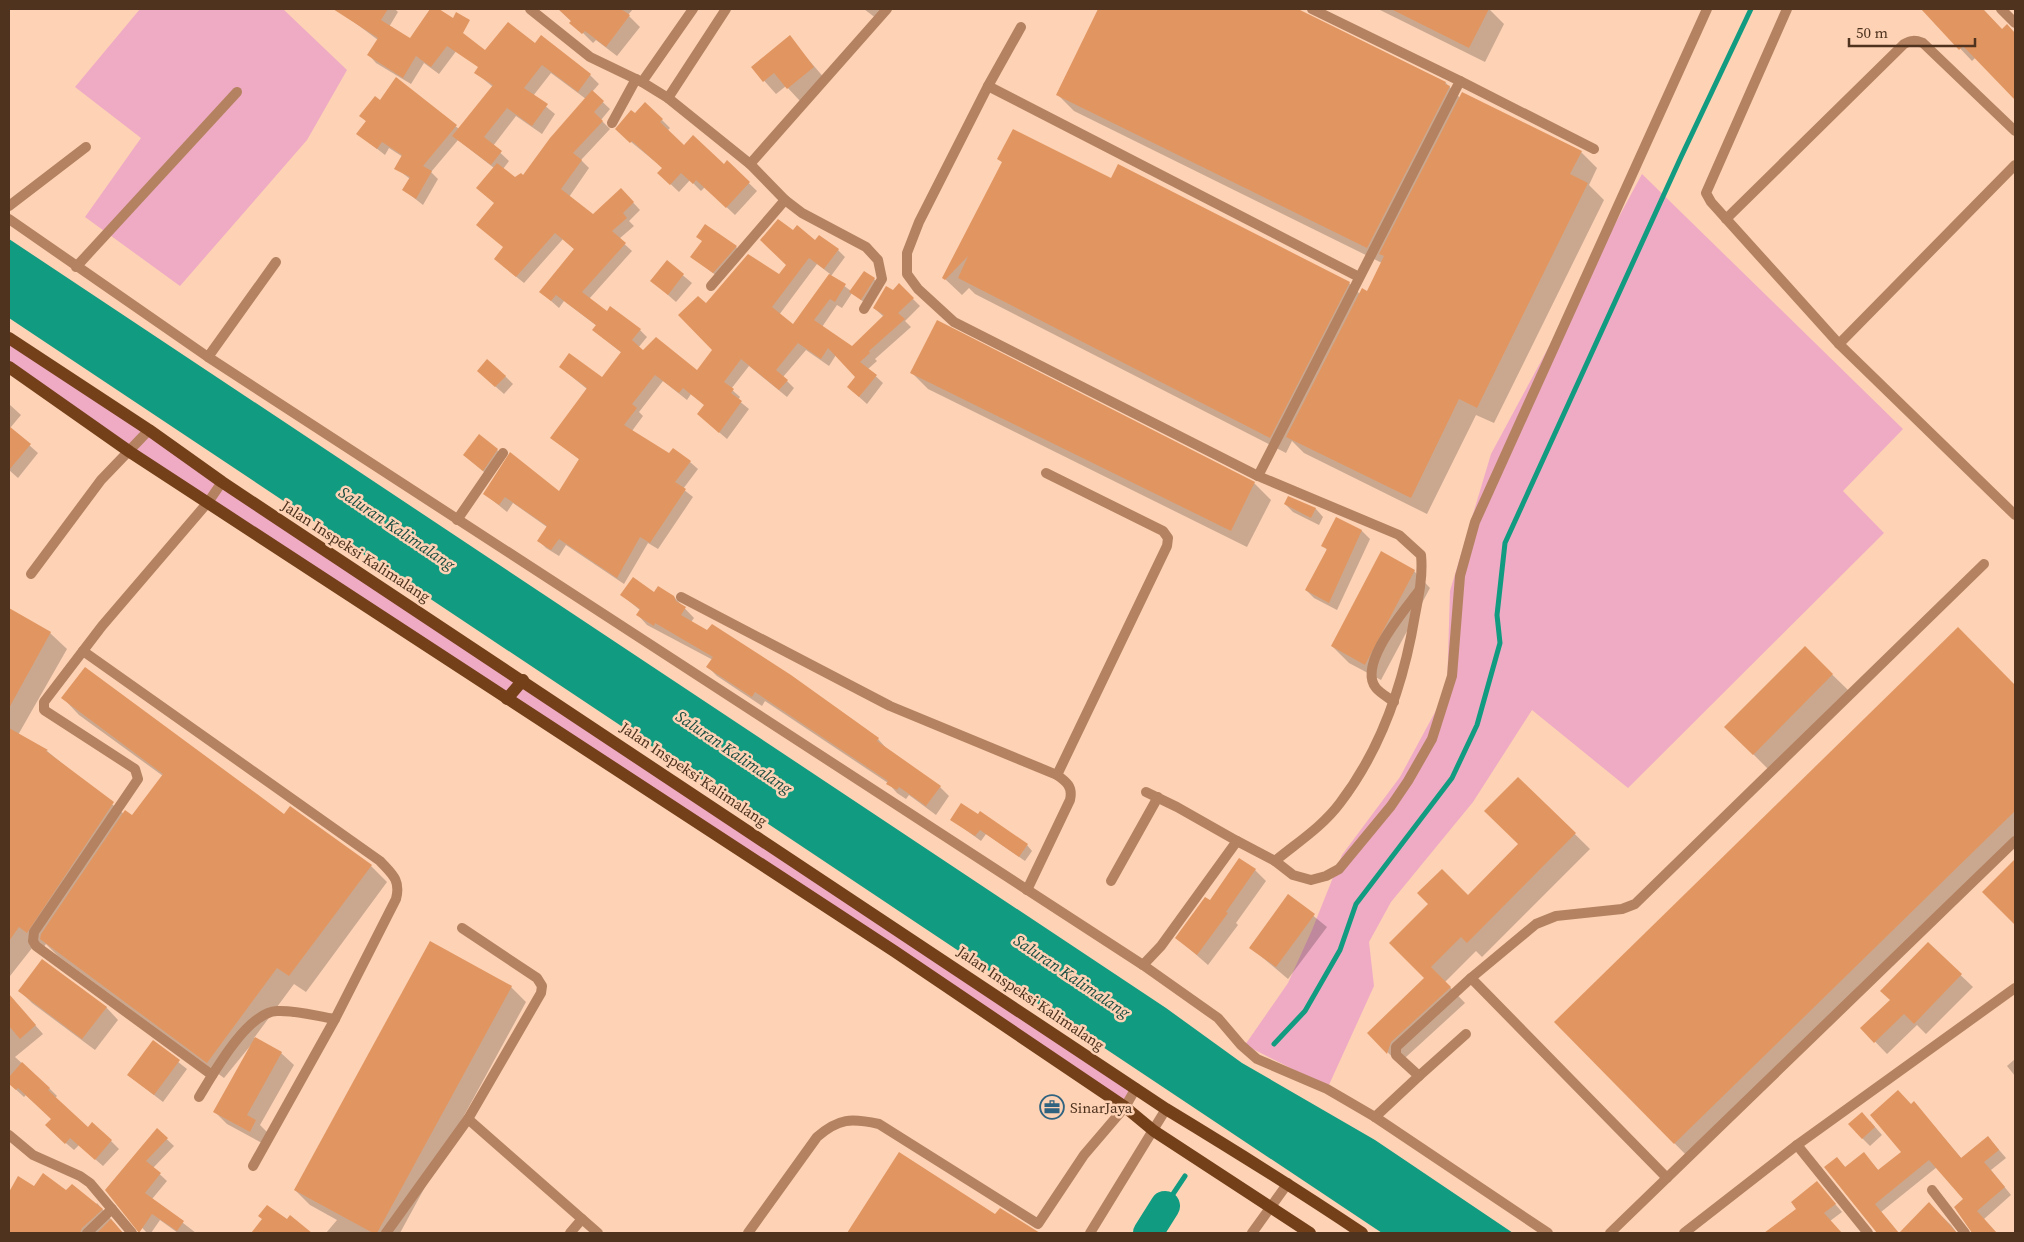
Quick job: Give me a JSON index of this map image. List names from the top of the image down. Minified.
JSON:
{"streets":{"main road":["Jalan Inspeksi Kalimalang"]},"water":["Saluran Kalimalang"],"places":{"office":["SinarJaya"]},"scale_bar":"50 m"}
